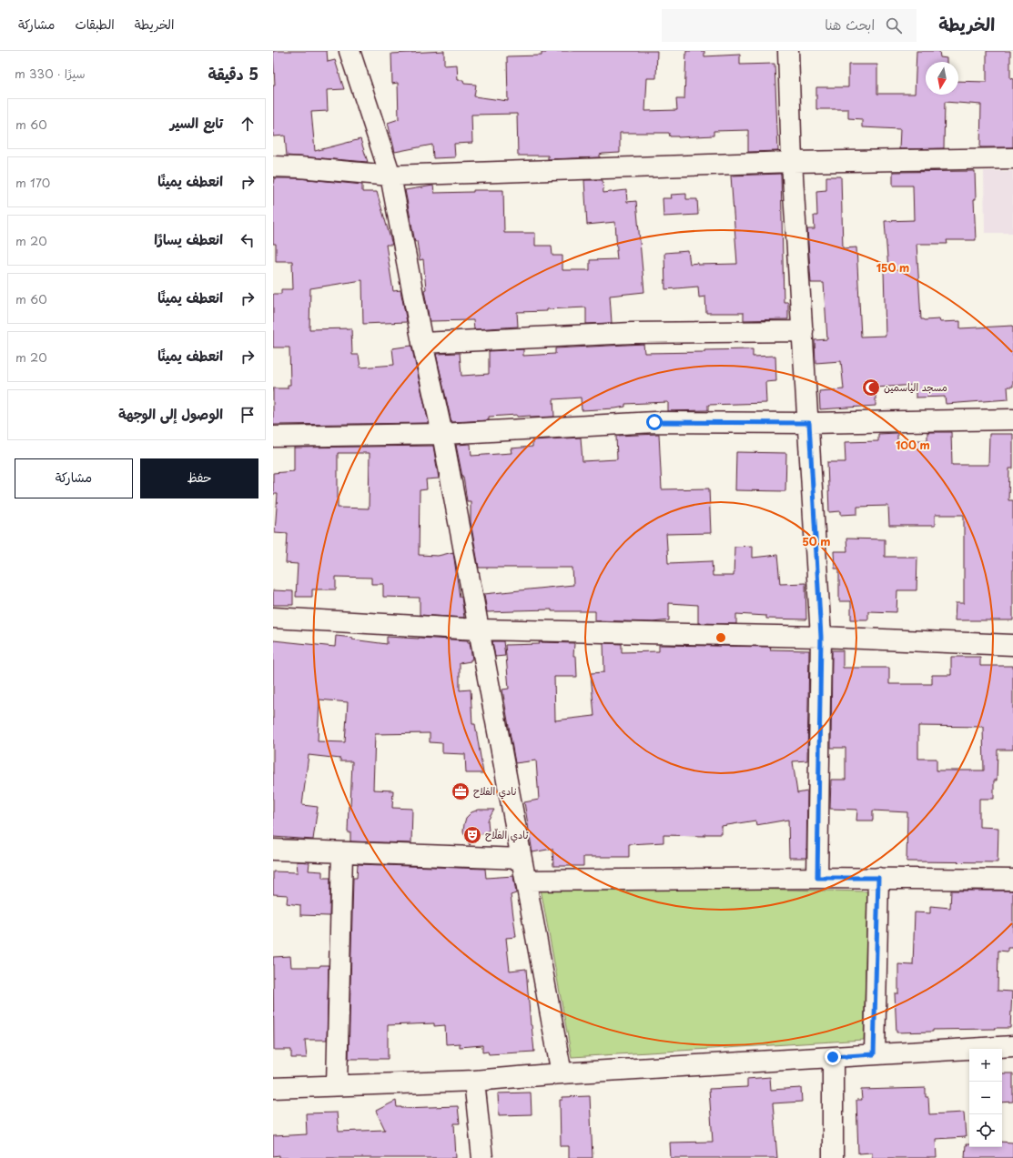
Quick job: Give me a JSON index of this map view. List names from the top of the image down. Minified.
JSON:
{"places":{"mosque":["مسجد الياسمين"],"office":["نادي الفلاح"],"theatre":["نادي الفلّاح"]},"north":"bottom","page":{"header":"الخريطة","search":"ابحث هنا","nav":["الخريطة","الطبقات","مشاركة"],"heading":["5 دقيقة","سيرًا · 330 m"],"list":[["تابع السير","60 m"],["انعطف يمينًا","170 m"],["انعطف يسارًا","20 m"],["انعطف يمينًا","60 m"],["انعطف يمينًا","20 m"],"الوصول إلى الوجهة"],"buttons":["حفظ","مشاركة"],"map_buttons":["+","−"]},"rings":["150 m","100 m","50 m"]}
